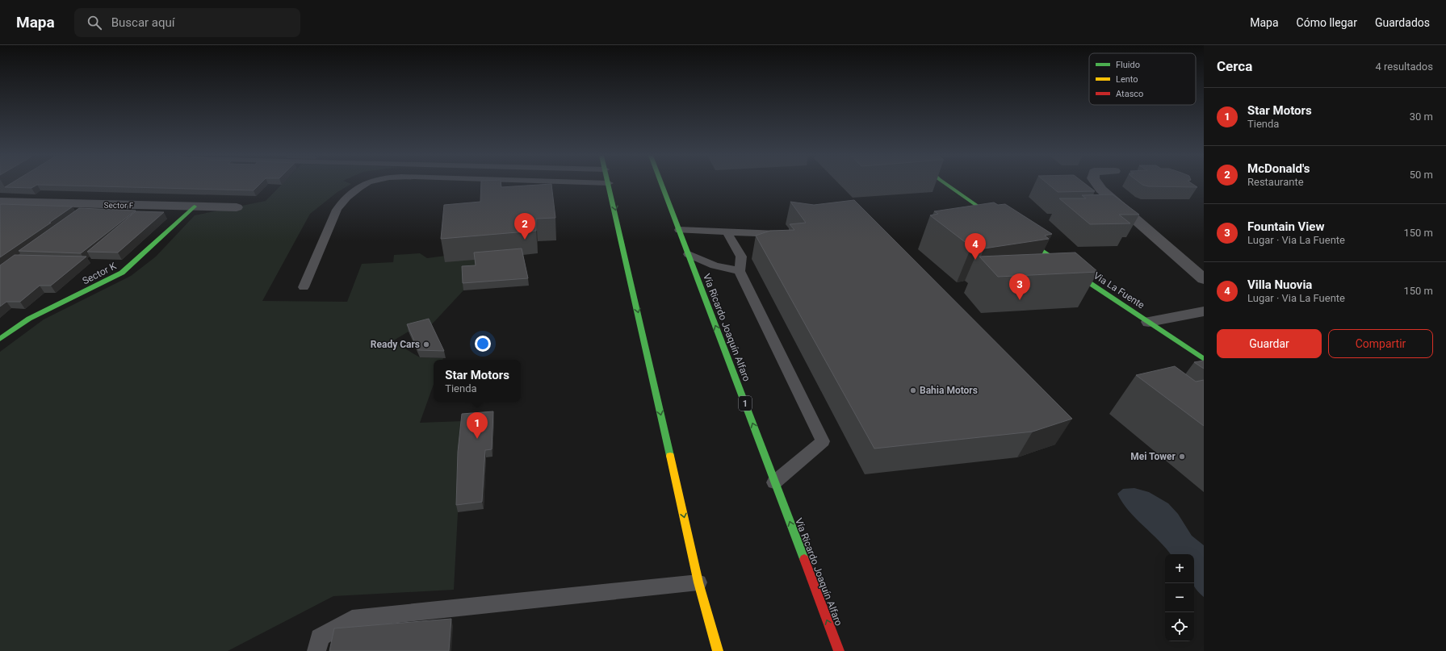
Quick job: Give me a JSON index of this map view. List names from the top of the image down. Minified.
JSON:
{"streets":{"main road":["Sector K","Via La Fuente","Vía Ricardo Joaquín Alfaro","1"],"street":["Sector F"]},"crossings":[["Sector F","Sector K"]],"one_way":["Vía Ricardo Joaquín Alfaro"],"places":["Ready Cars","Bahia Motors","Mei Tower"],"legend":["Fluido","Lento","Atasco"],"page":{"header":"Mapa","search":"Buscar aquí","nav":["Mapa","Cómo llegar","Guardados"],"heading":["Cerca","4 resultados"],"list":[{"mark":"1","name":"Star Motors","note":"Tienda","value":"30 m"},{"mark":"2","name":"McDonald's","note":"Restaurante","value":"50 m"},{"mark":"3","name":"Fountain View","note":"Lugar · Via La Fuente","value":"150 m"},{"mark":"4","name":"Villa Nuovia","note":"Lugar · Via La Fuente","value":"150 m"}],"pins":["2","4","3","1"],"buttons":["Guardar","Compartir"],"popup":["Star Motors","Tienda"],"map_buttons":["+","−"]}}
